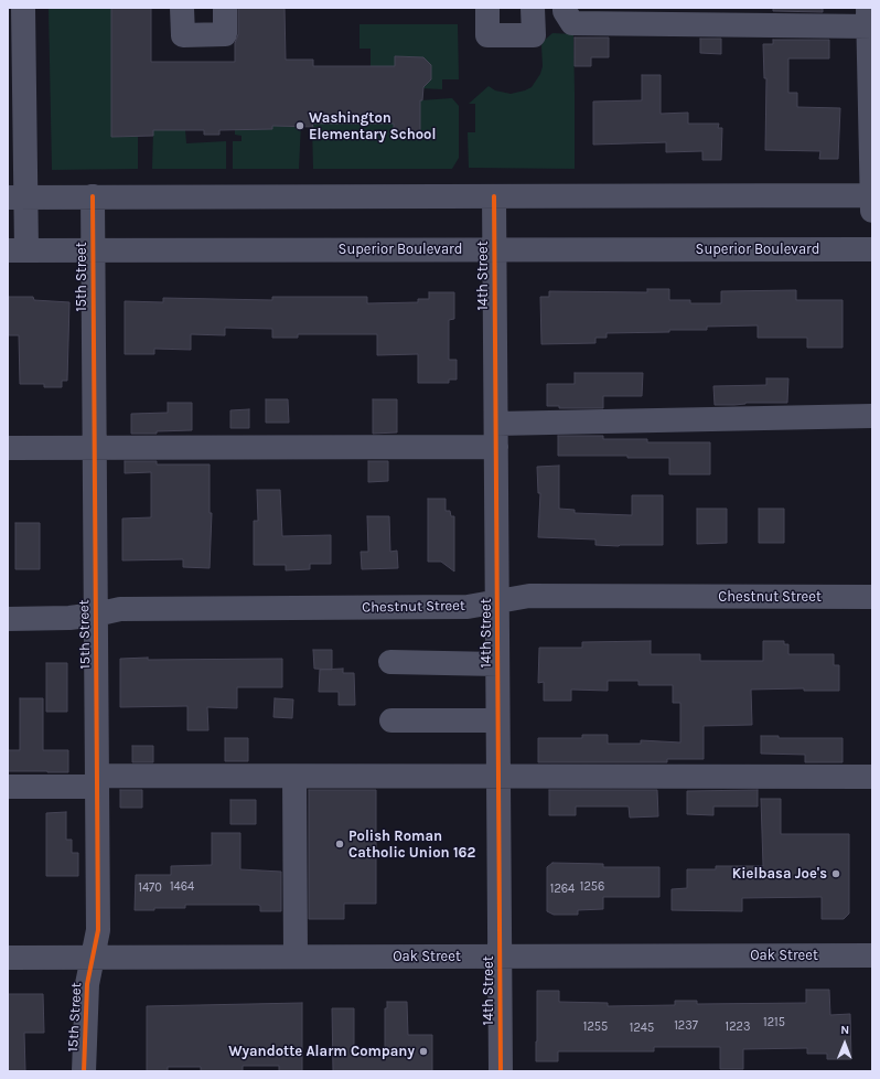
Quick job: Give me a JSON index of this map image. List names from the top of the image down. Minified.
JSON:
{"streets":{"street":["Superior Boulevard","14th Street","15th Street","Chestnut Street","Oak Street"]},"crossings":[["Superior Boulevard","14th Street"],["Superior Boulevard","15th Street"],["14th Street","Chestnut Street"],["14th Street","Oak Street"],["15th Street","Chestnut Street"],["15th Street","Oak Street"]],"places":["Washington Elementary School","Polish Roman Catholic Union 162","Kielbasa Joe's","Wyandotte Alarm Company"],"house_numbers":["1464","1256","1470","1264","1215","1237","1255","1223","1245"],"north":"top"}
